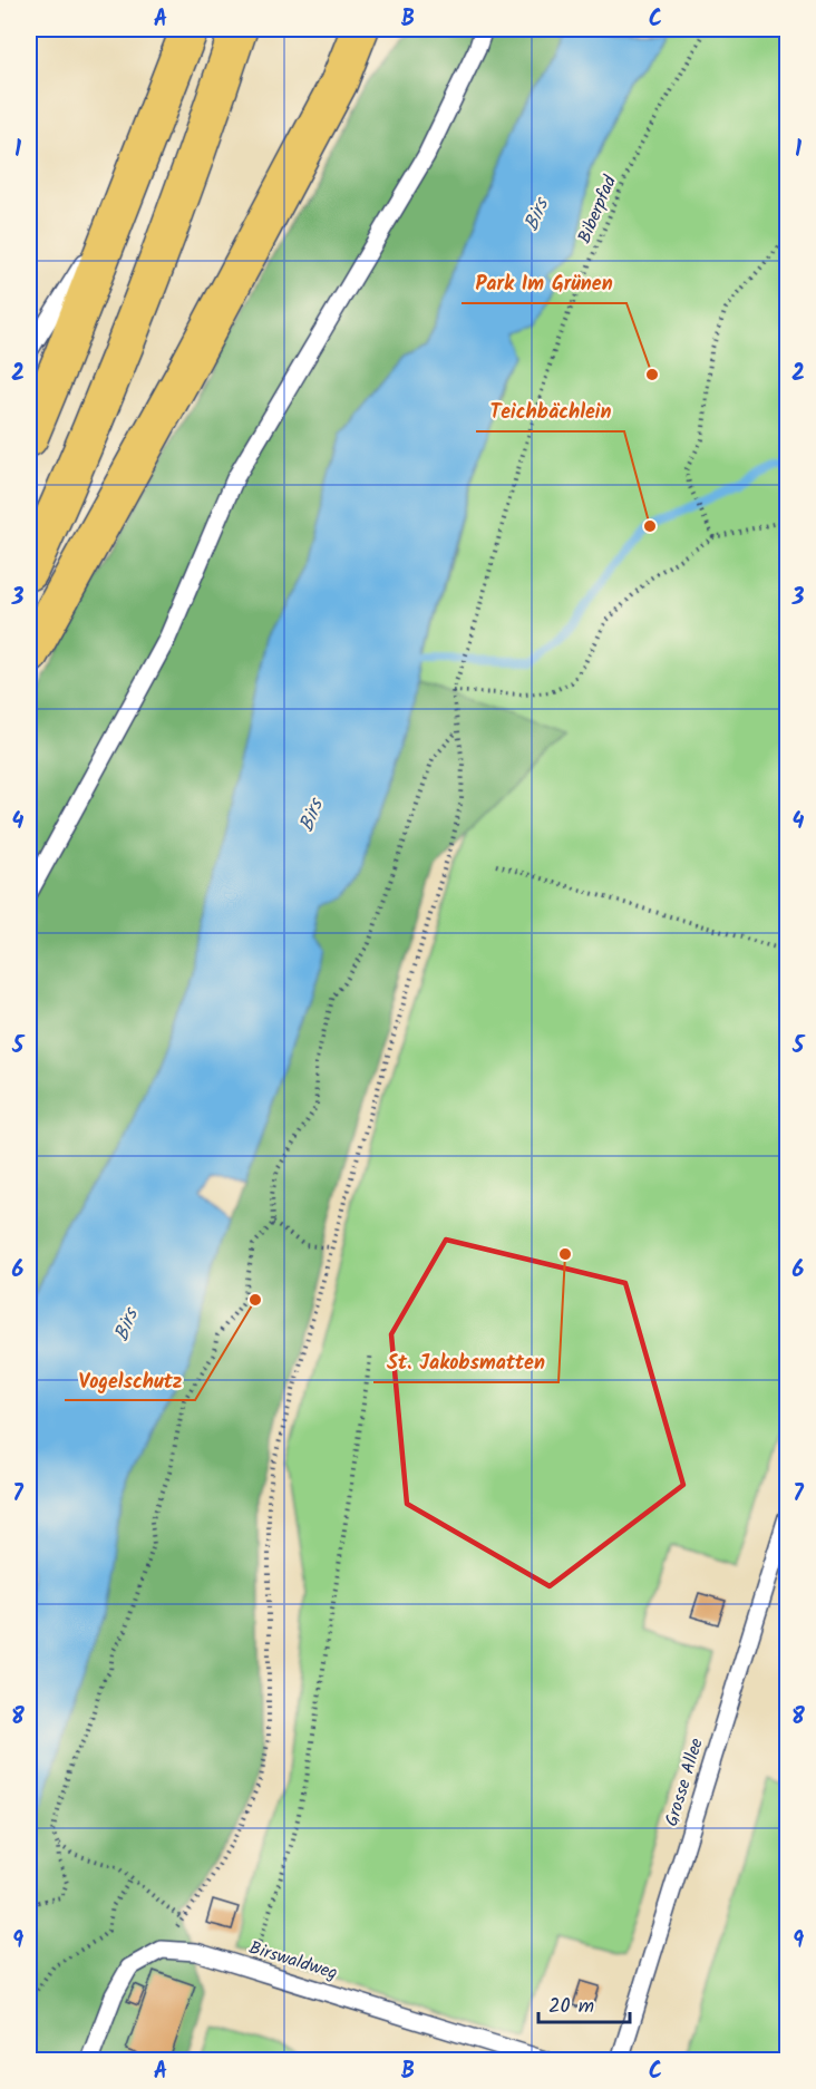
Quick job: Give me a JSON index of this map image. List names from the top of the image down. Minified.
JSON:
{"streets":{"lane":["Grosse Allee","Birswaldweg"],"path":["Biberpfad"]},"crossings":[["Biberpfad","Birswaldweg"]],"water":["Birs"],"places":["Park Im Grünen","Teichbächlein","St. Jakobsmatten","Vogelschutz"],"scale_bar":"20 m","grid":{"columns":["A","B","C"],"rows":["1","2","3","4","5","6","7","8","9"]}}
